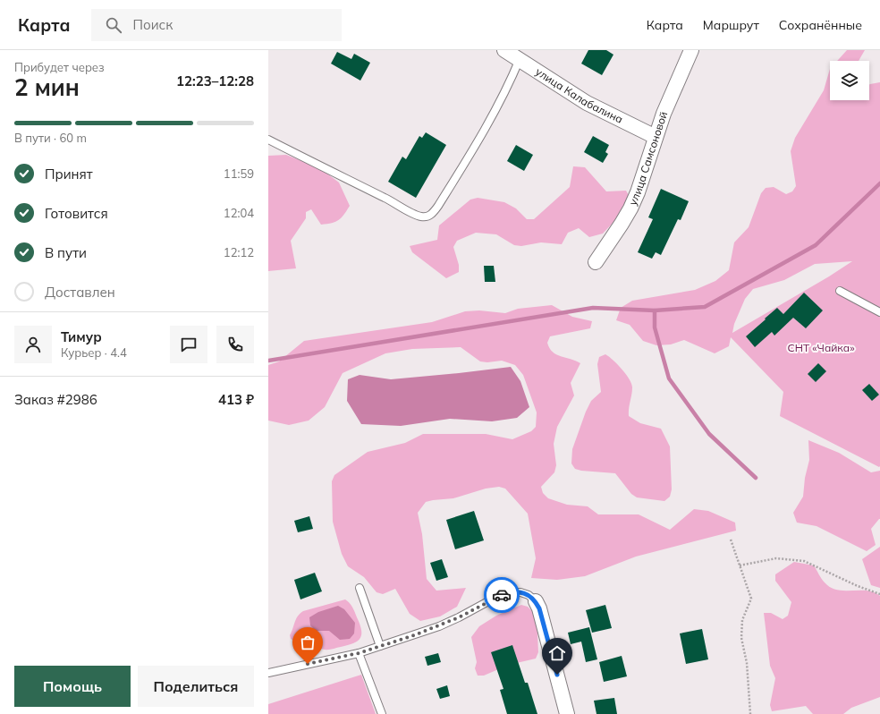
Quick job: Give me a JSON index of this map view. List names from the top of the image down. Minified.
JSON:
{"streets":{"street":["улица Калабалина","улица Самсоновой"]},"crossings":[["улица Калабалина","улица Самсоновой"]],"parks":["СНТ «Чайка»"],"page":{"header":"Карта","search":"Поиск","nav":["Карта","Маршрут","Сохранённые"],"heading":["2 мин","Прибудет через","12:23–12:28"],"panel":["Тимур","Курьер · 4.4","Заказ #2986","413 ₽"],"bar":"В пути · 60 m","list":[["Принят","11:59"],["Готовится","12:04"],["В пути","12:12"],"Доставлен"],"buttons":["Помощь","Поделиться"]}}
